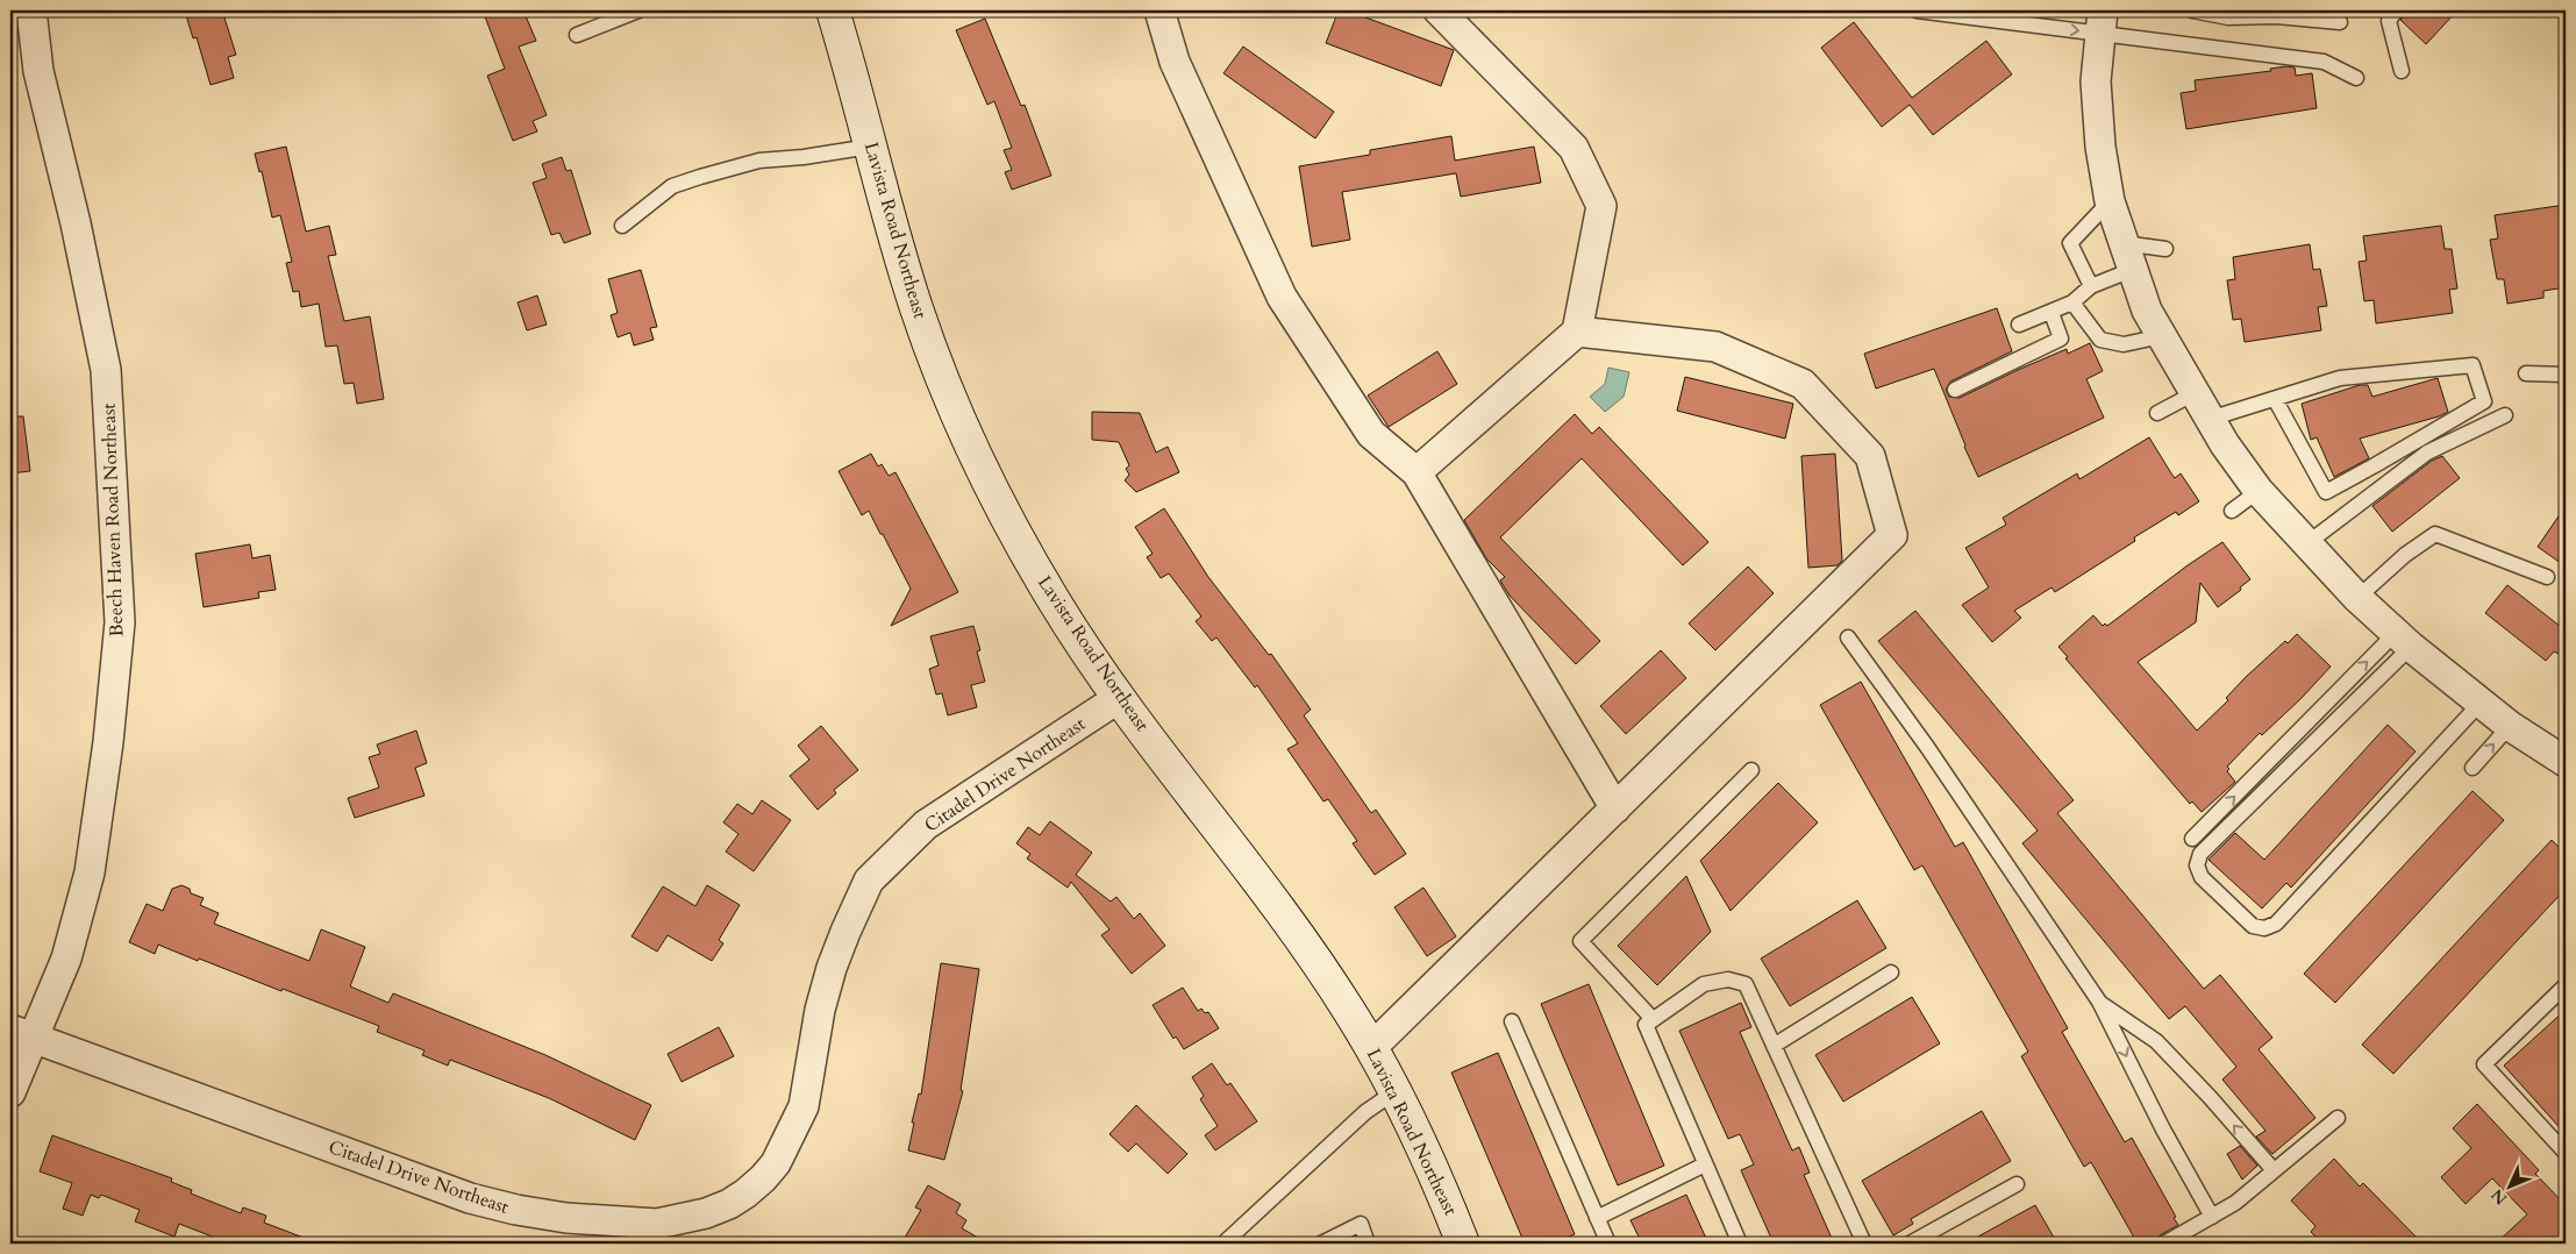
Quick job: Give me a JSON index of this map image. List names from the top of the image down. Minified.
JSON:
{"streets":{"main road":["Lavista Road Northeast"],"street":["Beech Haven Road Northeast","Citadel Drive Northeast"]},"crossings":[["Lavista Road Northeast","Citadel Drive Northeast"],["Beech Haven Road Northeast","Citadel Drive Northeast"]],"north":"bottom left"}
